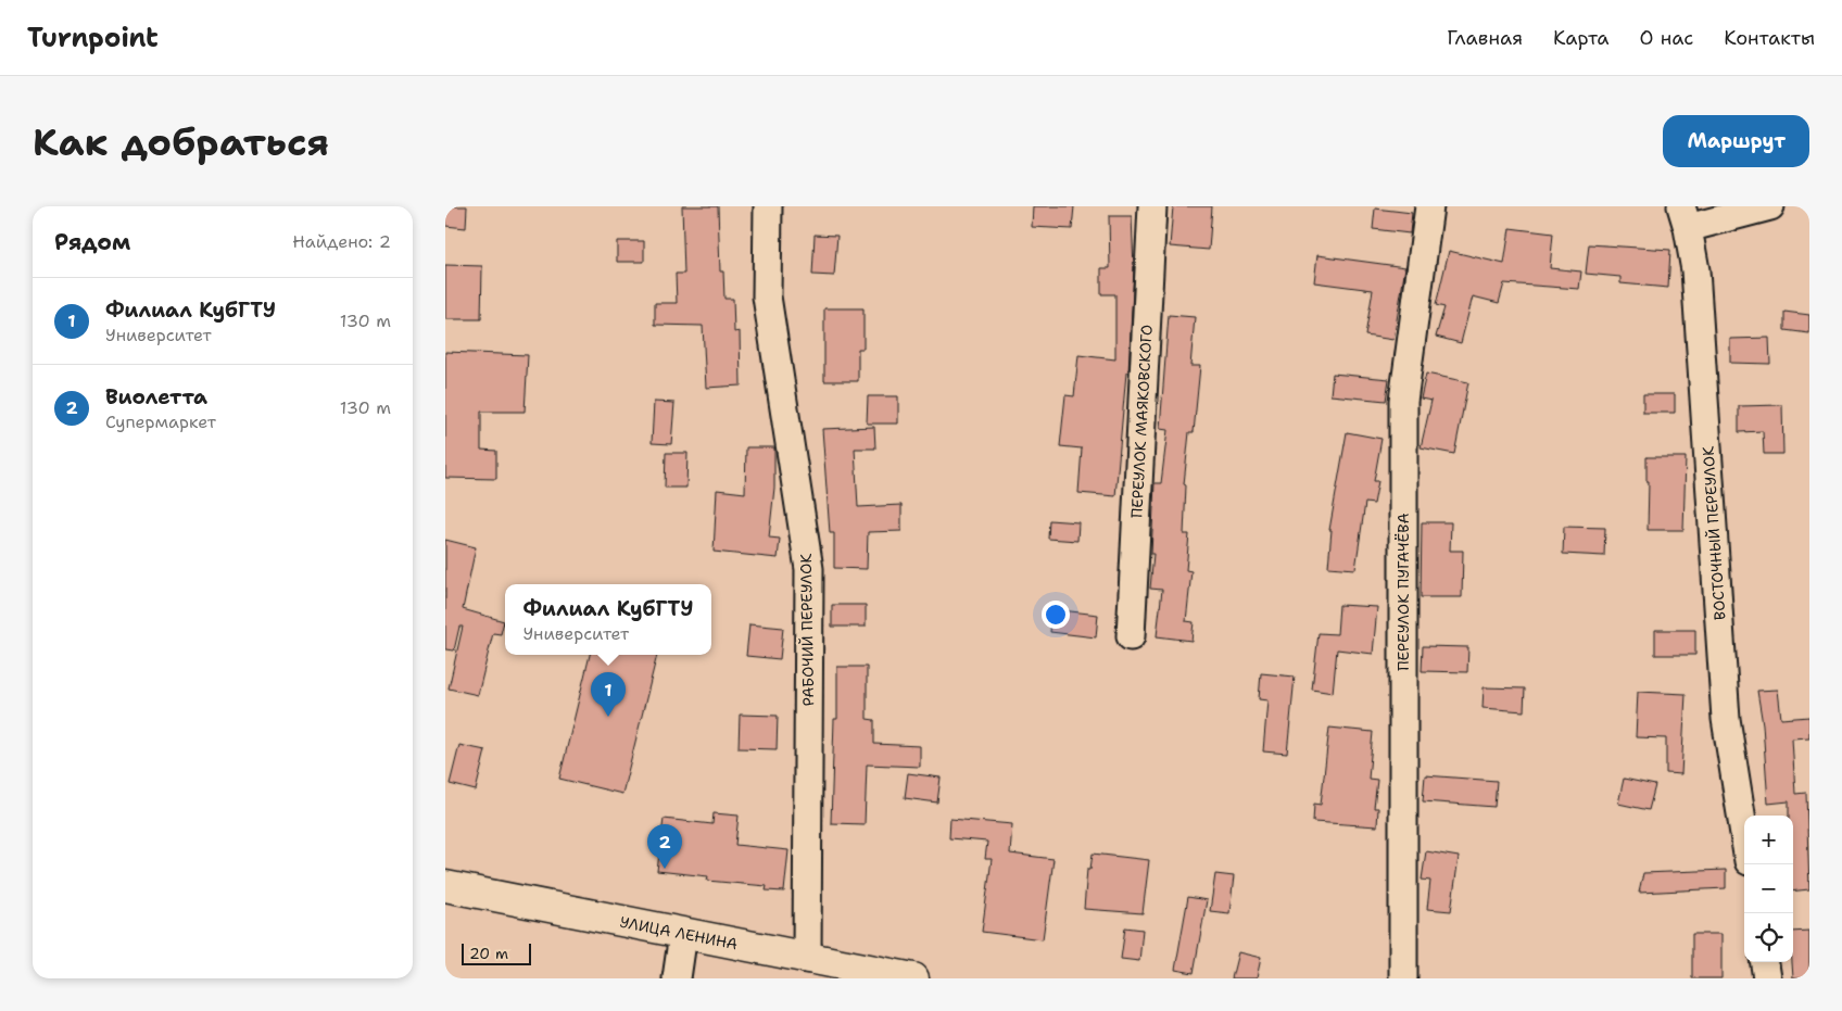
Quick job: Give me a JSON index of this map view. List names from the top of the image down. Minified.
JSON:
{"streets":{"main road":["УЛИЦА ЛЕНИНА"],"street":["ПЕРЕУЛОК МАЯКОВСКОГО","ВОСТОЧНЫЙ ПЕРЕУЛОК","ПЕРЕУЛОК ПУГАЧЁВА","РАБОЧИЙ ПЕРЕУЛОК"]},"crossings":[["РАБОЧИЙ ПЕРЕУЛОК","УЛИЦА ЛЕНИНА"]],"scale_bar":"20 m","page":{"header":"Turnpoint","nav":["Главная","Карта","О нас","Контакты"],"buttons":"Маршрут","title":"Как добраться","heading":["Рядом","Найдено: 2"],"list":[{"mark":"1","name":"Филиал КубГТУ","note":"Университет","value":"130 m"},{"mark":"2","name":"Виолетта","note":"Супермаркет","value":"130 m"}],"popup":["Филиал КубГТУ","Университет"],"pins":["1","2"],"map_buttons":["+","−"],"scale":"20 m"}}
